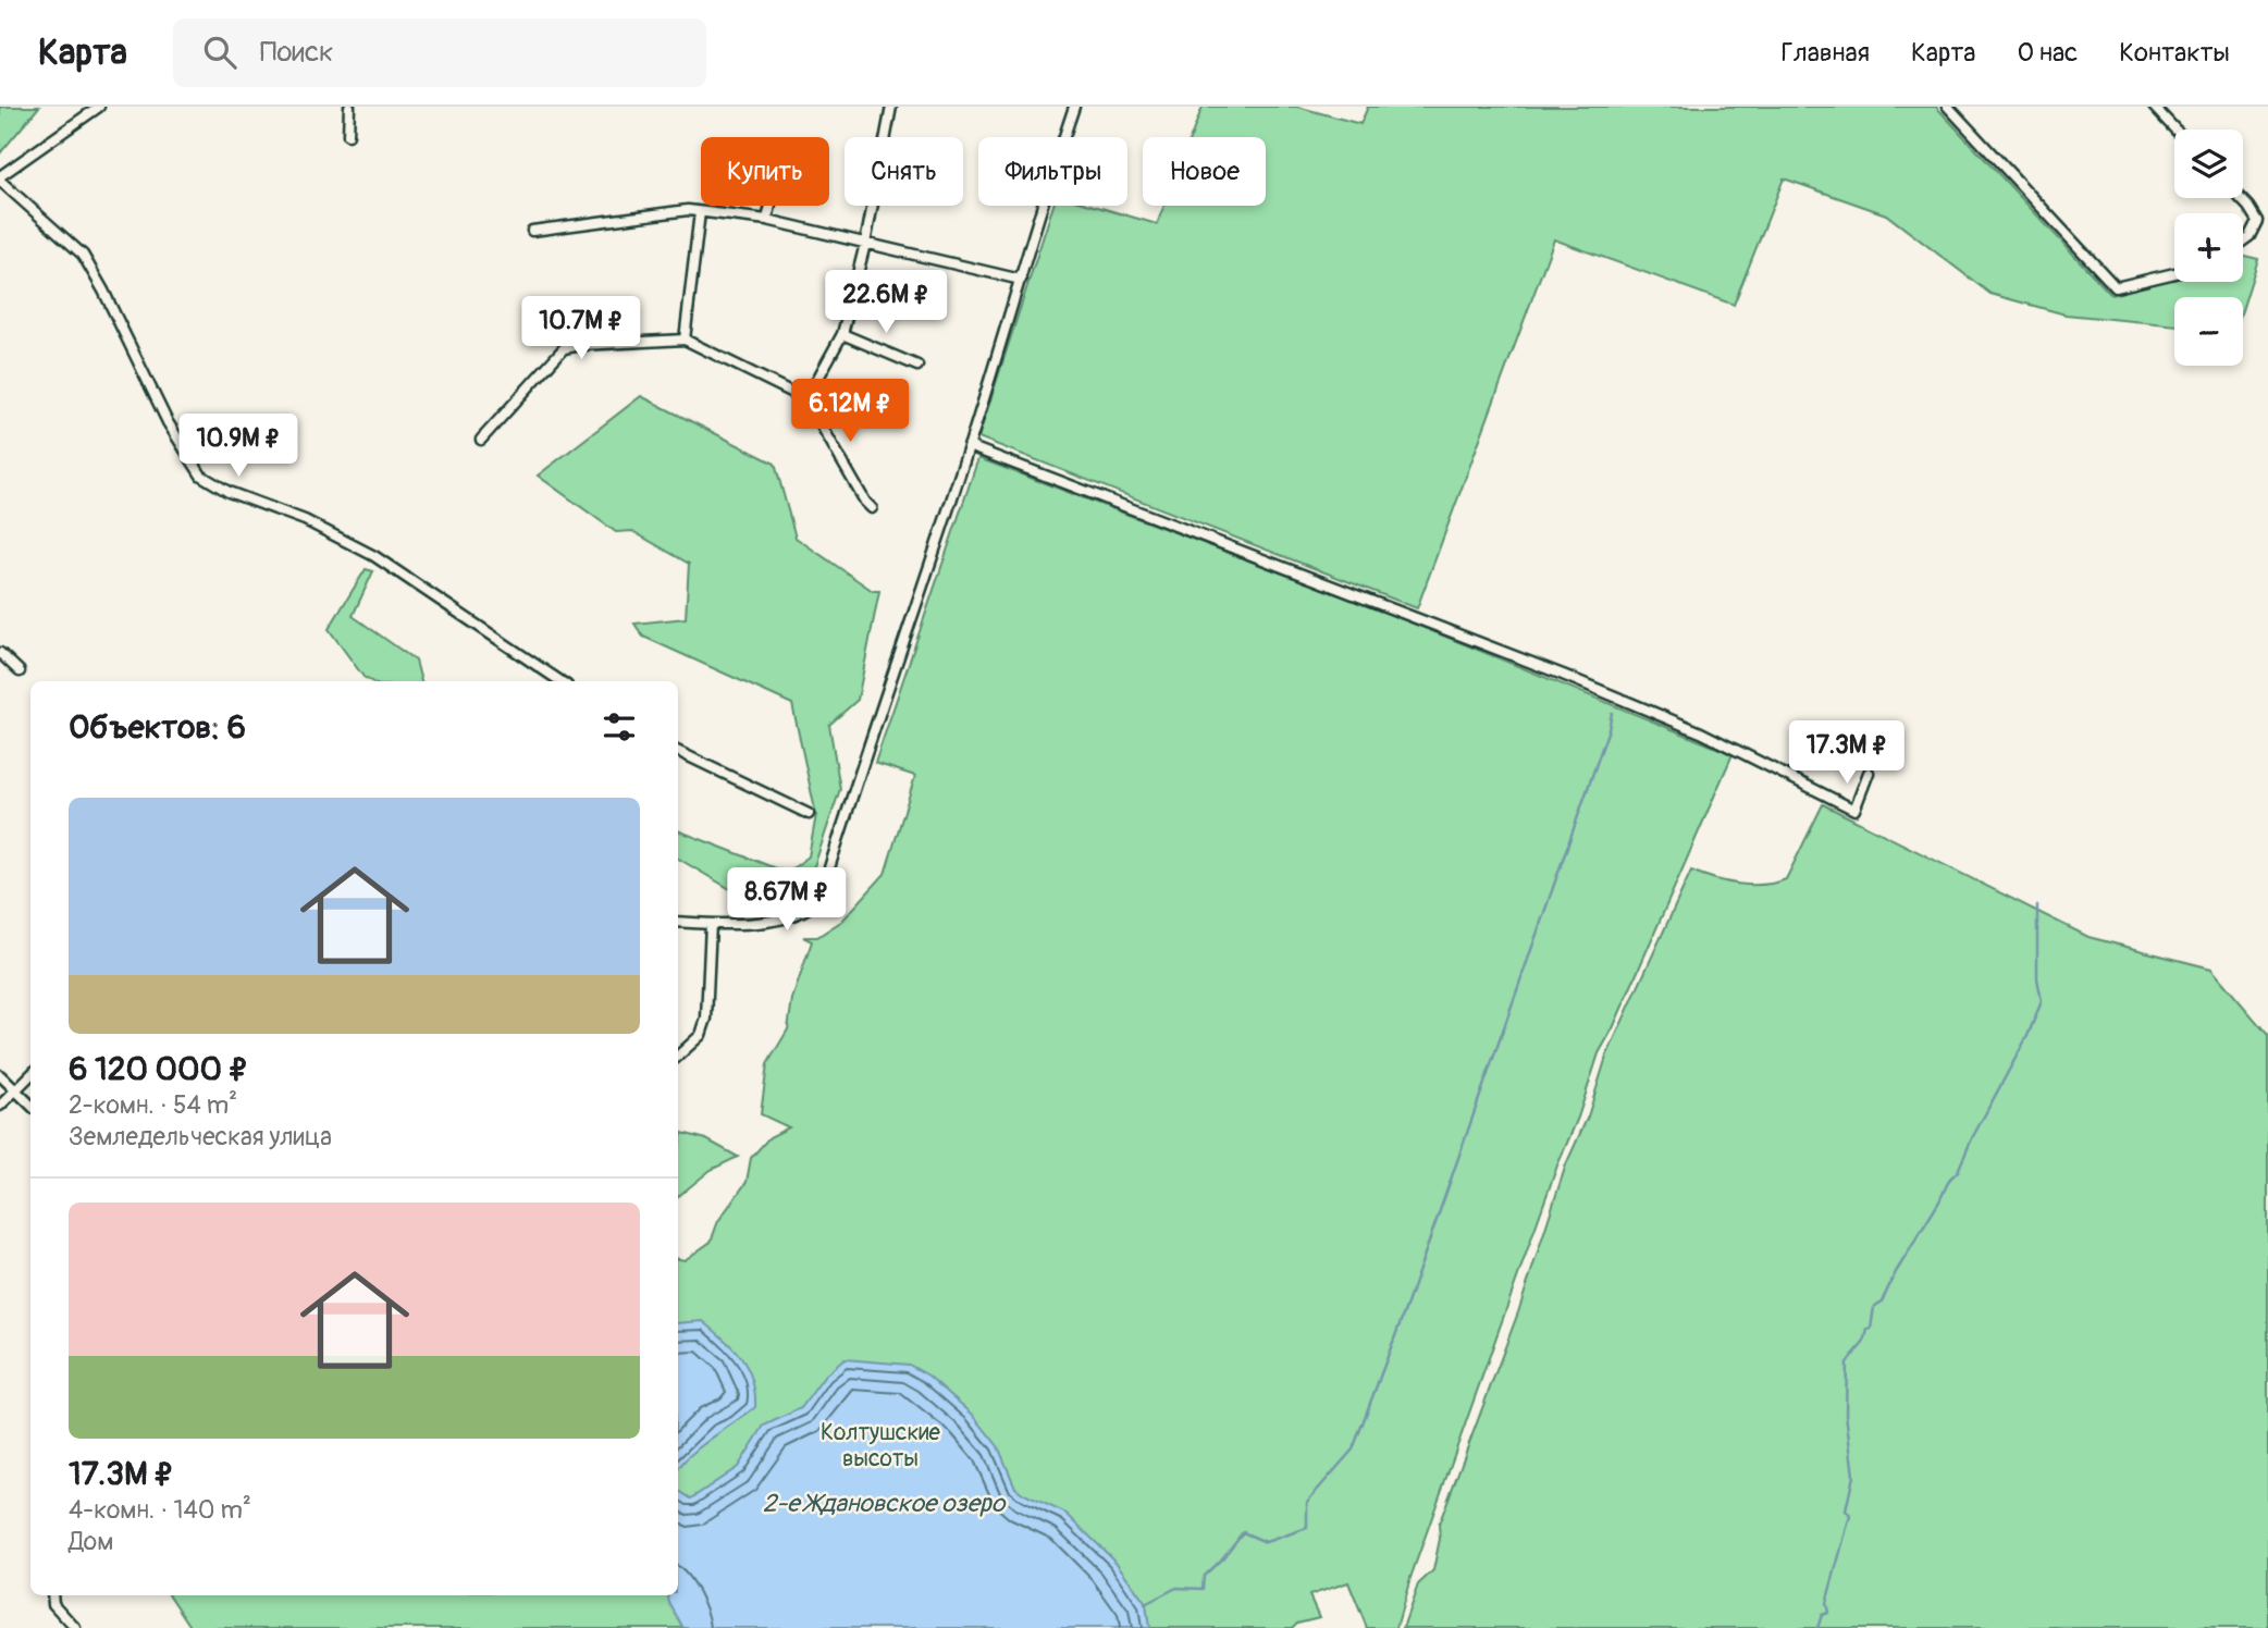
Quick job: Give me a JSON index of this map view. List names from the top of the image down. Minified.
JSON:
{"water":["2-е Ждановское озеро"],"parks":["Колтушские высоты"],"page":{"header":"Карта","search":"Поиск","nav":["Главная","Карта","О нас","Контакты"],"map_buttons":["+","−"],"chip":["Купить","Снять","Фильтры","Новое"],"price":["22.6M ₽","10.7M ₽","6.12M ₽","10.9M ₽","17.3M ₽","8.67M ₽"],"heading":"Объектов: 6","list":[{"name":"6 120 000 ₽","note":"2-комн. · 54 m² · Земледельческая улица"},{"name":"17.3M ₽","note":"4-комн. · 140 m² · Дом"}]}}
